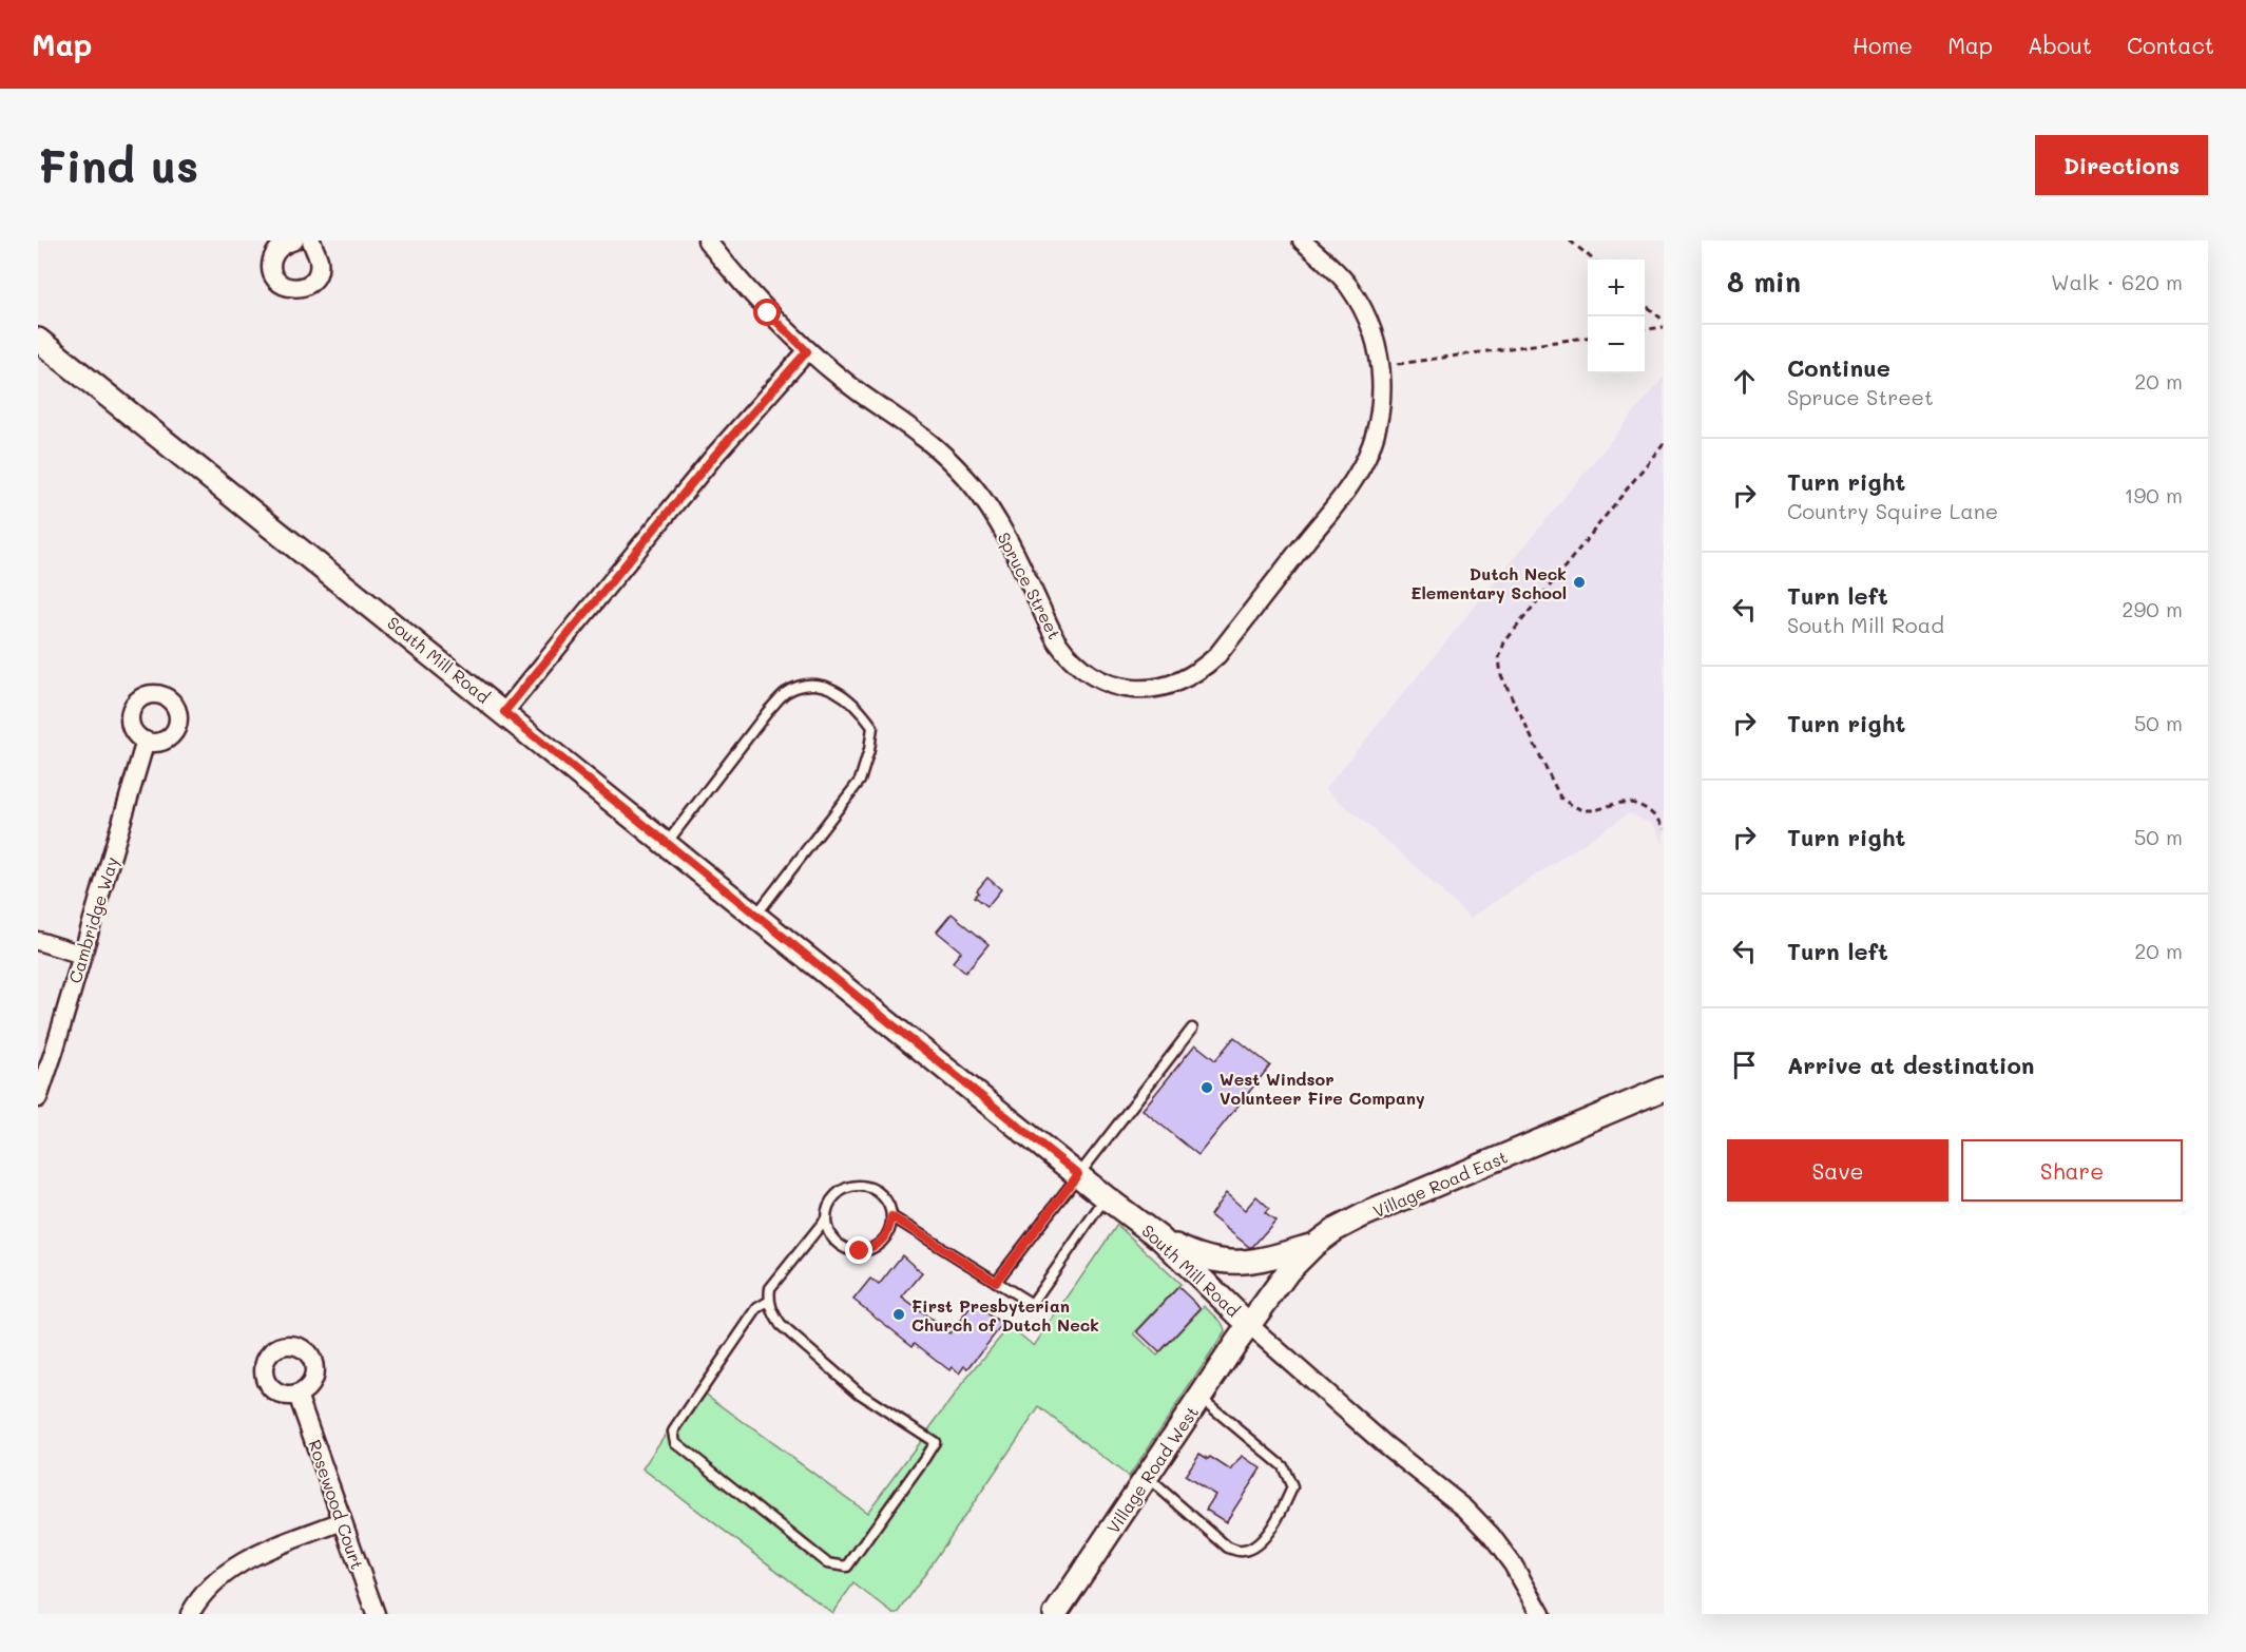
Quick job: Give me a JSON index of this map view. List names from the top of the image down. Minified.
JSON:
{"streets":{"street":["Spruce Street","South Mill Road","Cambridge Way","Village Road East","Village Road West","Rosewood Court"]},"crossings":[["South Mill Road","Village Road East"],["South Mill Road","Village Road West"],["Village Road East","Village Road West"]],"places":["Dutch Neck Elementary School","West Windsor Volunteer Fire Company","First Presbyterian Church of Dutch Neck"],"page":{"header":"Map","nav":["Home","Map","About","Contact"],"buttons":["Directions",["Save","Share"]],"title":"Find us","heading":["8 min","Walk · 620 m"],"map_buttons":["+","−"],"list":[["Continue","Spruce Street","20 m"],["Turn right","Country Squire Lane","190 m"],["Turn left","South Mill Road","290 m"],["Turn right","50 m"],["Turn right","50 m"],["Turn left","20 m"],"Arrive at destination"]}}
